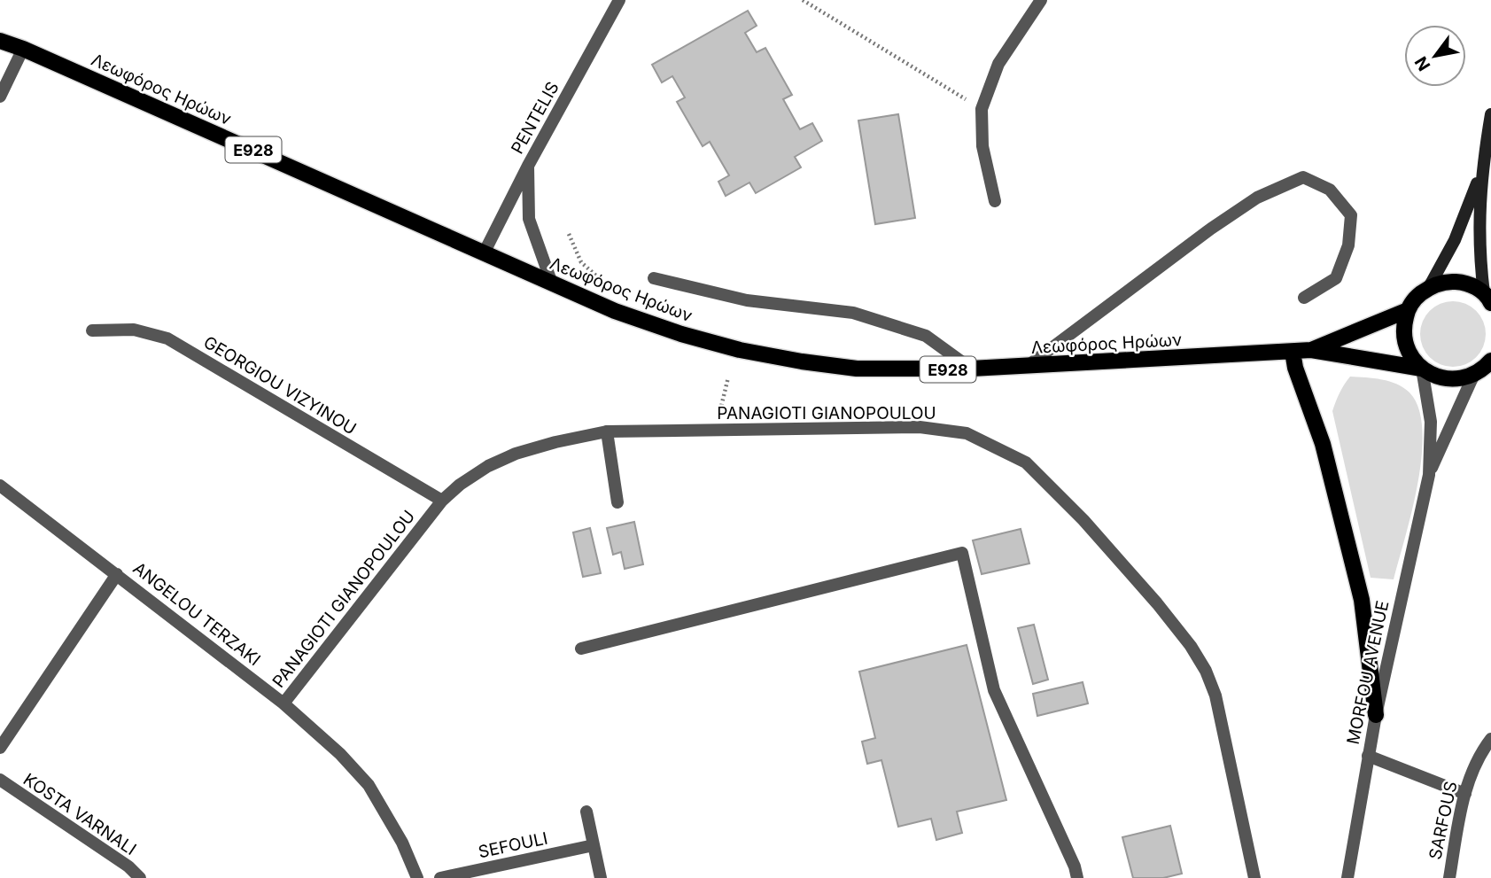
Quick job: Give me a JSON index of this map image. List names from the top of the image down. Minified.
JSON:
{"streets":{"main road":["Λεωφόρος Ηρώων","E928"],"street":["PENTELIS","GEORGIOU VIZYINOU","PANAGIOTI GIANOPOULOU","ANGELOU TERZAKI","MORFOU AVENUE","KOSTA VARNALI","SARFOUS","SEFOULI"]},"crossings":[["Λεωφόρος Ηρώων","PENTELIS"],["Λεωφόρος Ηρώων","E928"],["Λεωφόρος Ηρώων","MORFOU AVENUE"],["E928","MORFOU AVENUE"],["GEORGIOU VIZYINOU","PANAGIOTI GIANOPOULOU"],["PANAGIOTI GIANOPOULOU","ANGELOU TERZAKI"]],"north":"bottom left"}
